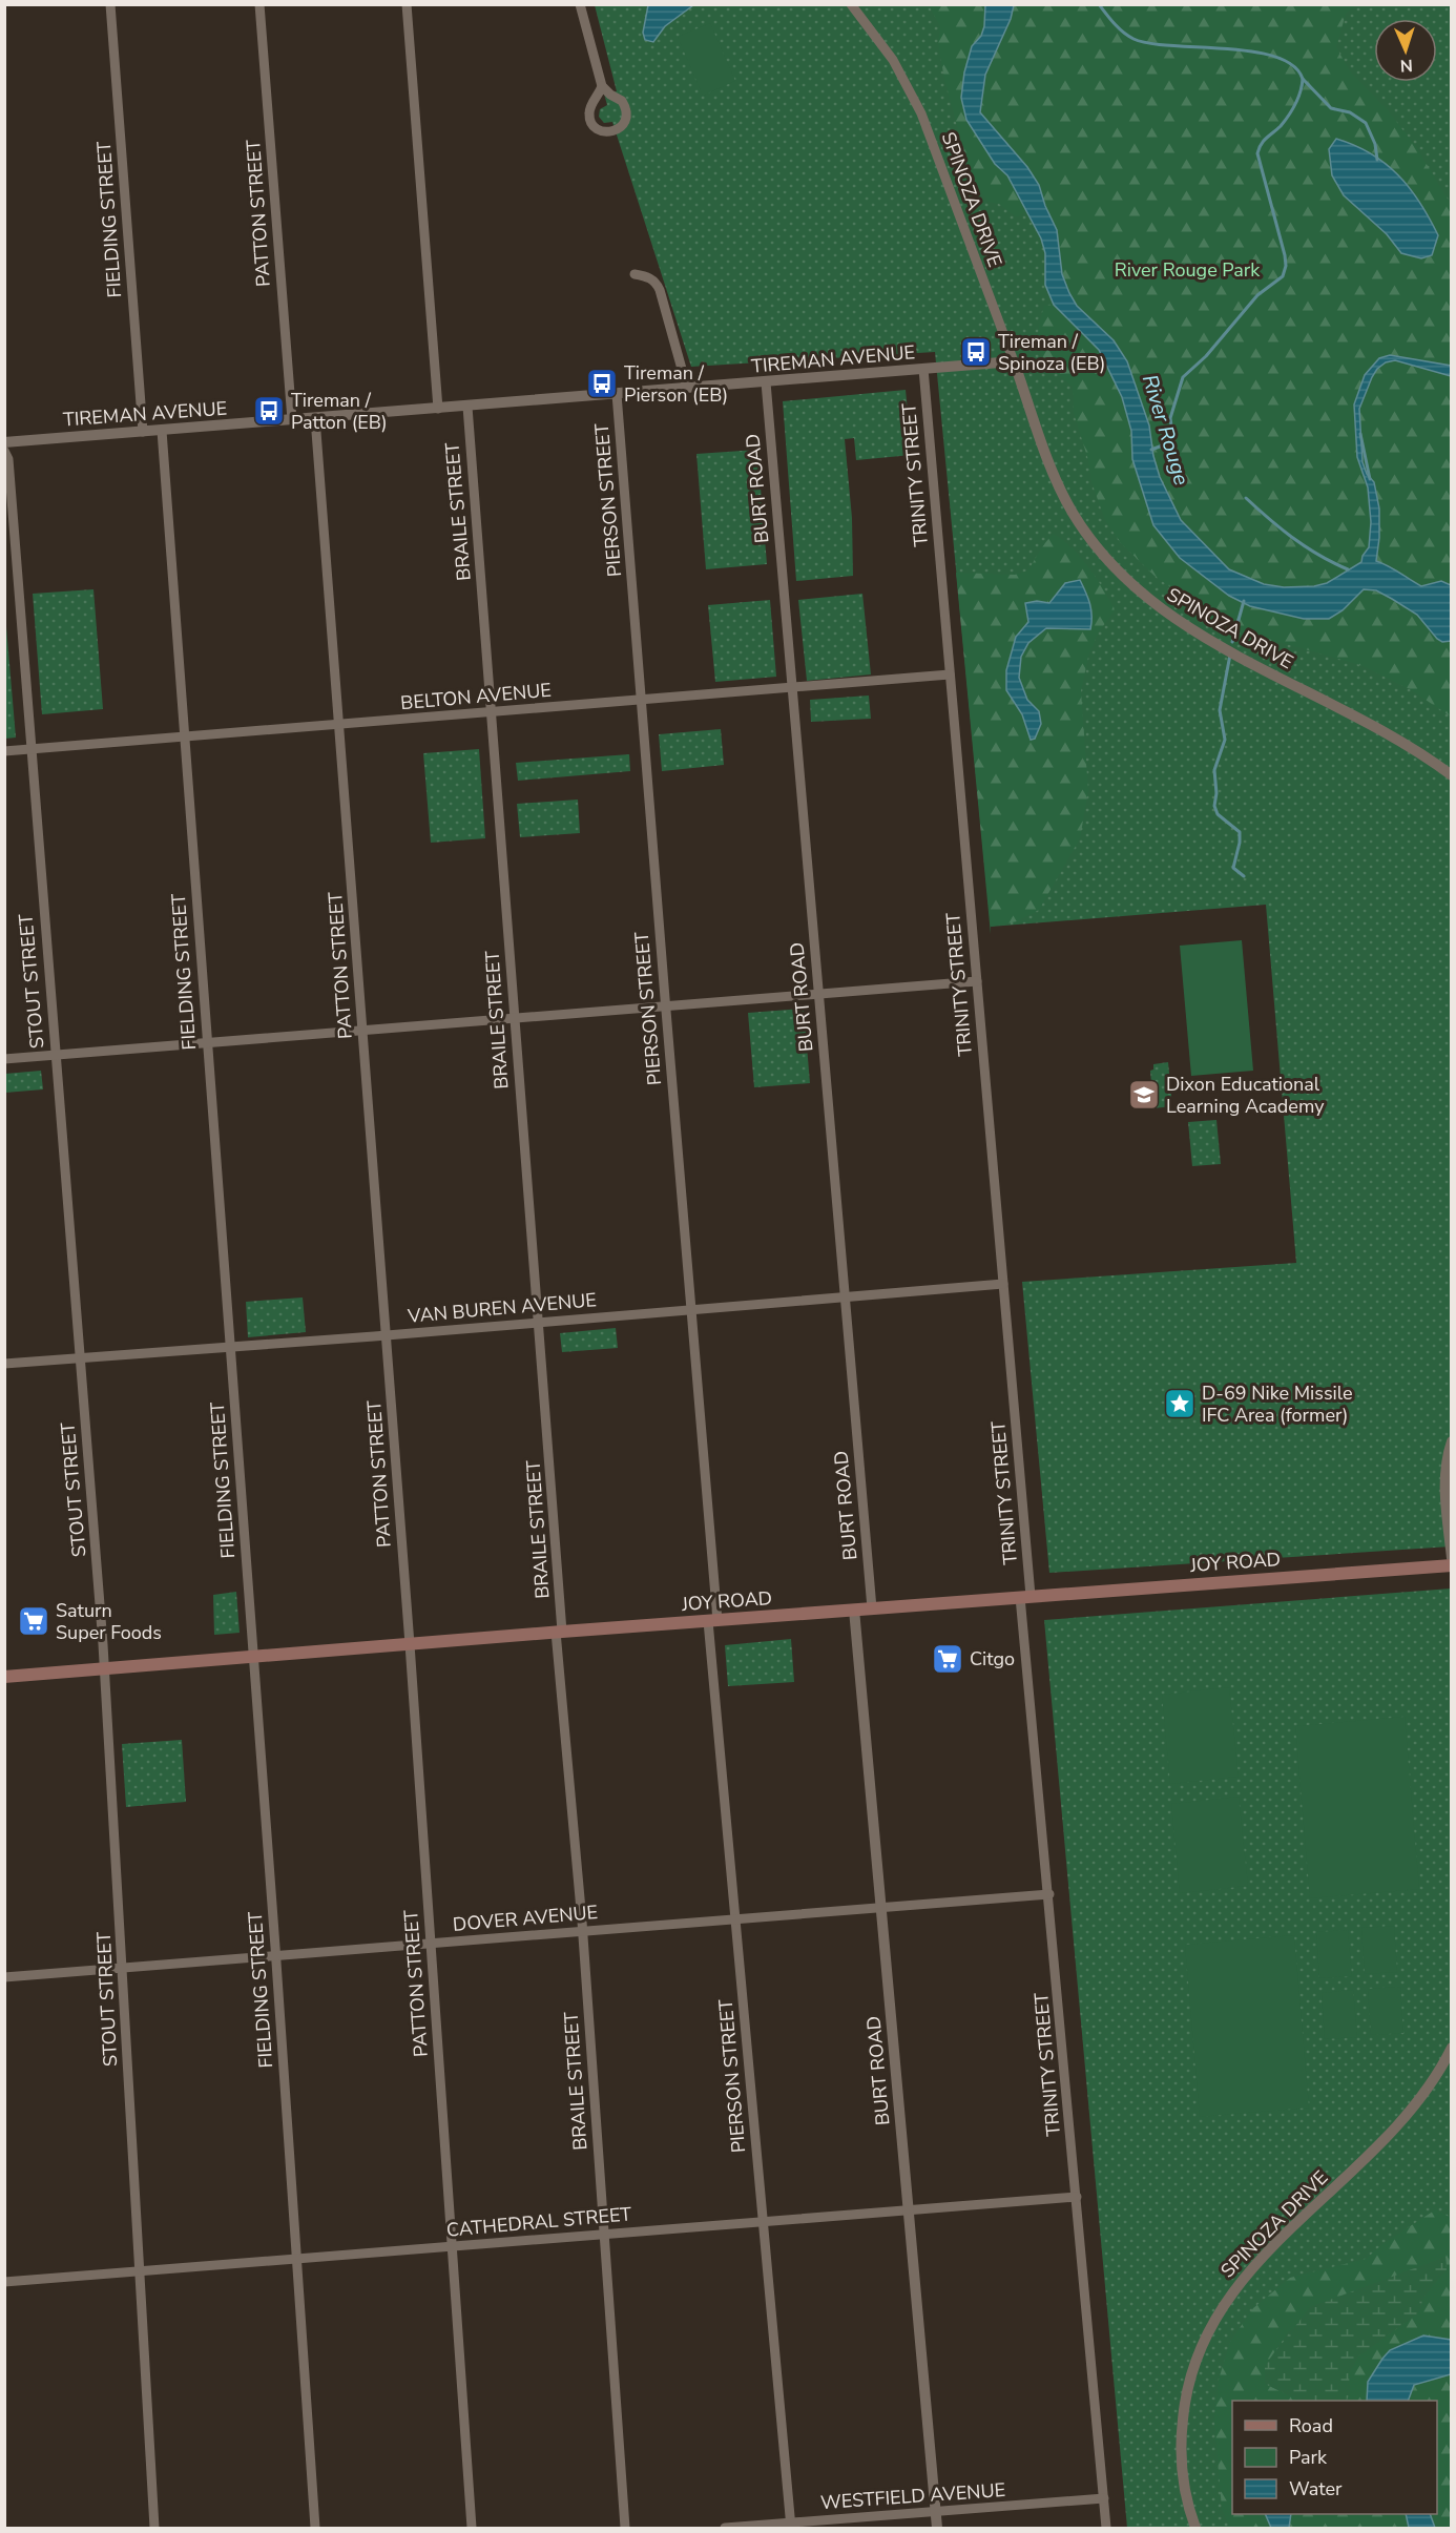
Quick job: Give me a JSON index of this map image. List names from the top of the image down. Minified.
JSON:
{"streets":{"main road":["JOY ROAD"],"street":["SPINOZA DRIVE","PATTON STREET","FIELDING STREET","TIREMAN AVENUE","TRINITY STREET","BURT ROAD","PIERSON STREET","BRAILE STREET","BELTON AVENUE","STOUT STREET","VAN BUREN AVENUE","DOVER AVENUE","CATHEDRAL STREET","WESTFIELD AVENUE"]},"crossings":[["SPINOZA DRIVE","TIREMAN AVENUE"],["PATTON STREET","TIREMAN AVENUE"],["PATTON STREET","BELTON AVENUE"],["PATTON STREET","VAN BUREN AVENUE"],["PATTON STREET","JOY ROAD"],["PATTON STREET","DOVER AVENUE"],["PATTON STREET","CATHEDRAL STREET"],["FIELDING STREET","TIREMAN AVENUE"],["FIELDING STREET","BELTON AVENUE"],["FIELDING STREET","VAN BUREN AVENUE"],["FIELDING STREET","JOY ROAD"],["FIELDING STREET","DOVER AVENUE"],["FIELDING STREET","CATHEDRAL STREET"],["TIREMAN AVENUE","TRINITY STREET"],["TIREMAN AVENUE","BURT ROAD"],["TIREMAN AVENUE","PIERSON STREET"],["TIREMAN AVENUE","BRAILE STREET"],["TRINITY STREET","BELTON AVENUE"],["TRINITY STREET","VAN BUREN AVENUE"],["TRINITY STREET","JOY ROAD"],["TRINITY STREET","DOVER AVENUE"],["TRINITY STREET","CATHEDRAL STREET"],["TRINITY STREET","WESTFIELD AVENUE"],["BURT ROAD","BELTON AVENUE"],["BURT ROAD","VAN BUREN AVENUE"],["BURT ROAD","JOY ROAD"],["BURT ROAD","DOVER AVENUE"],["BURT ROAD","CATHEDRAL STREET"],["BURT ROAD","WESTFIELD AVENUE"],["PIERSON STREET","BELTON AVENUE"],["PIERSON STREET","VAN BUREN AVENUE"],["PIERSON STREET","JOY ROAD"],["PIERSON STREET","DOVER AVENUE"],["PIERSON STREET","CATHEDRAL STREET"],["PIERSON STREET","WESTFIELD AVENUE"],["BRAILE STREET","BELTON AVENUE"],["BRAILE STREET","VAN BUREN AVENUE"],["BRAILE STREET","JOY ROAD"],["BRAILE STREET","DOVER AVENUE"],["BRAILE STREET","CATHEDRAL STREET"],["BELTON AVENUE","STOUT STREET"],["STOUT STREET","VAN BUREN AVENUE"],["STOUT STREET","JOY ROAD"],["STOUT STREET","DOVER AVENUE"],["STOUT STREET","CATHEDRAL STREET"]],"water":["River Rouge"],"parks":["River Rouge Park"],"places":{"bus stop":["Tireman / Spinoza (EB)","Tireman / Pierson (EB)","Tireman / Patton (EB)"],"school or university":["Dixon Educational Learning Academy"],"place":["D-69 Nike Missile IFC Area (former)"],"supermarket":["Saturn Super Foods","Citgo"]},"legend":["Road","Park","Water"],"north":"bottom"}
